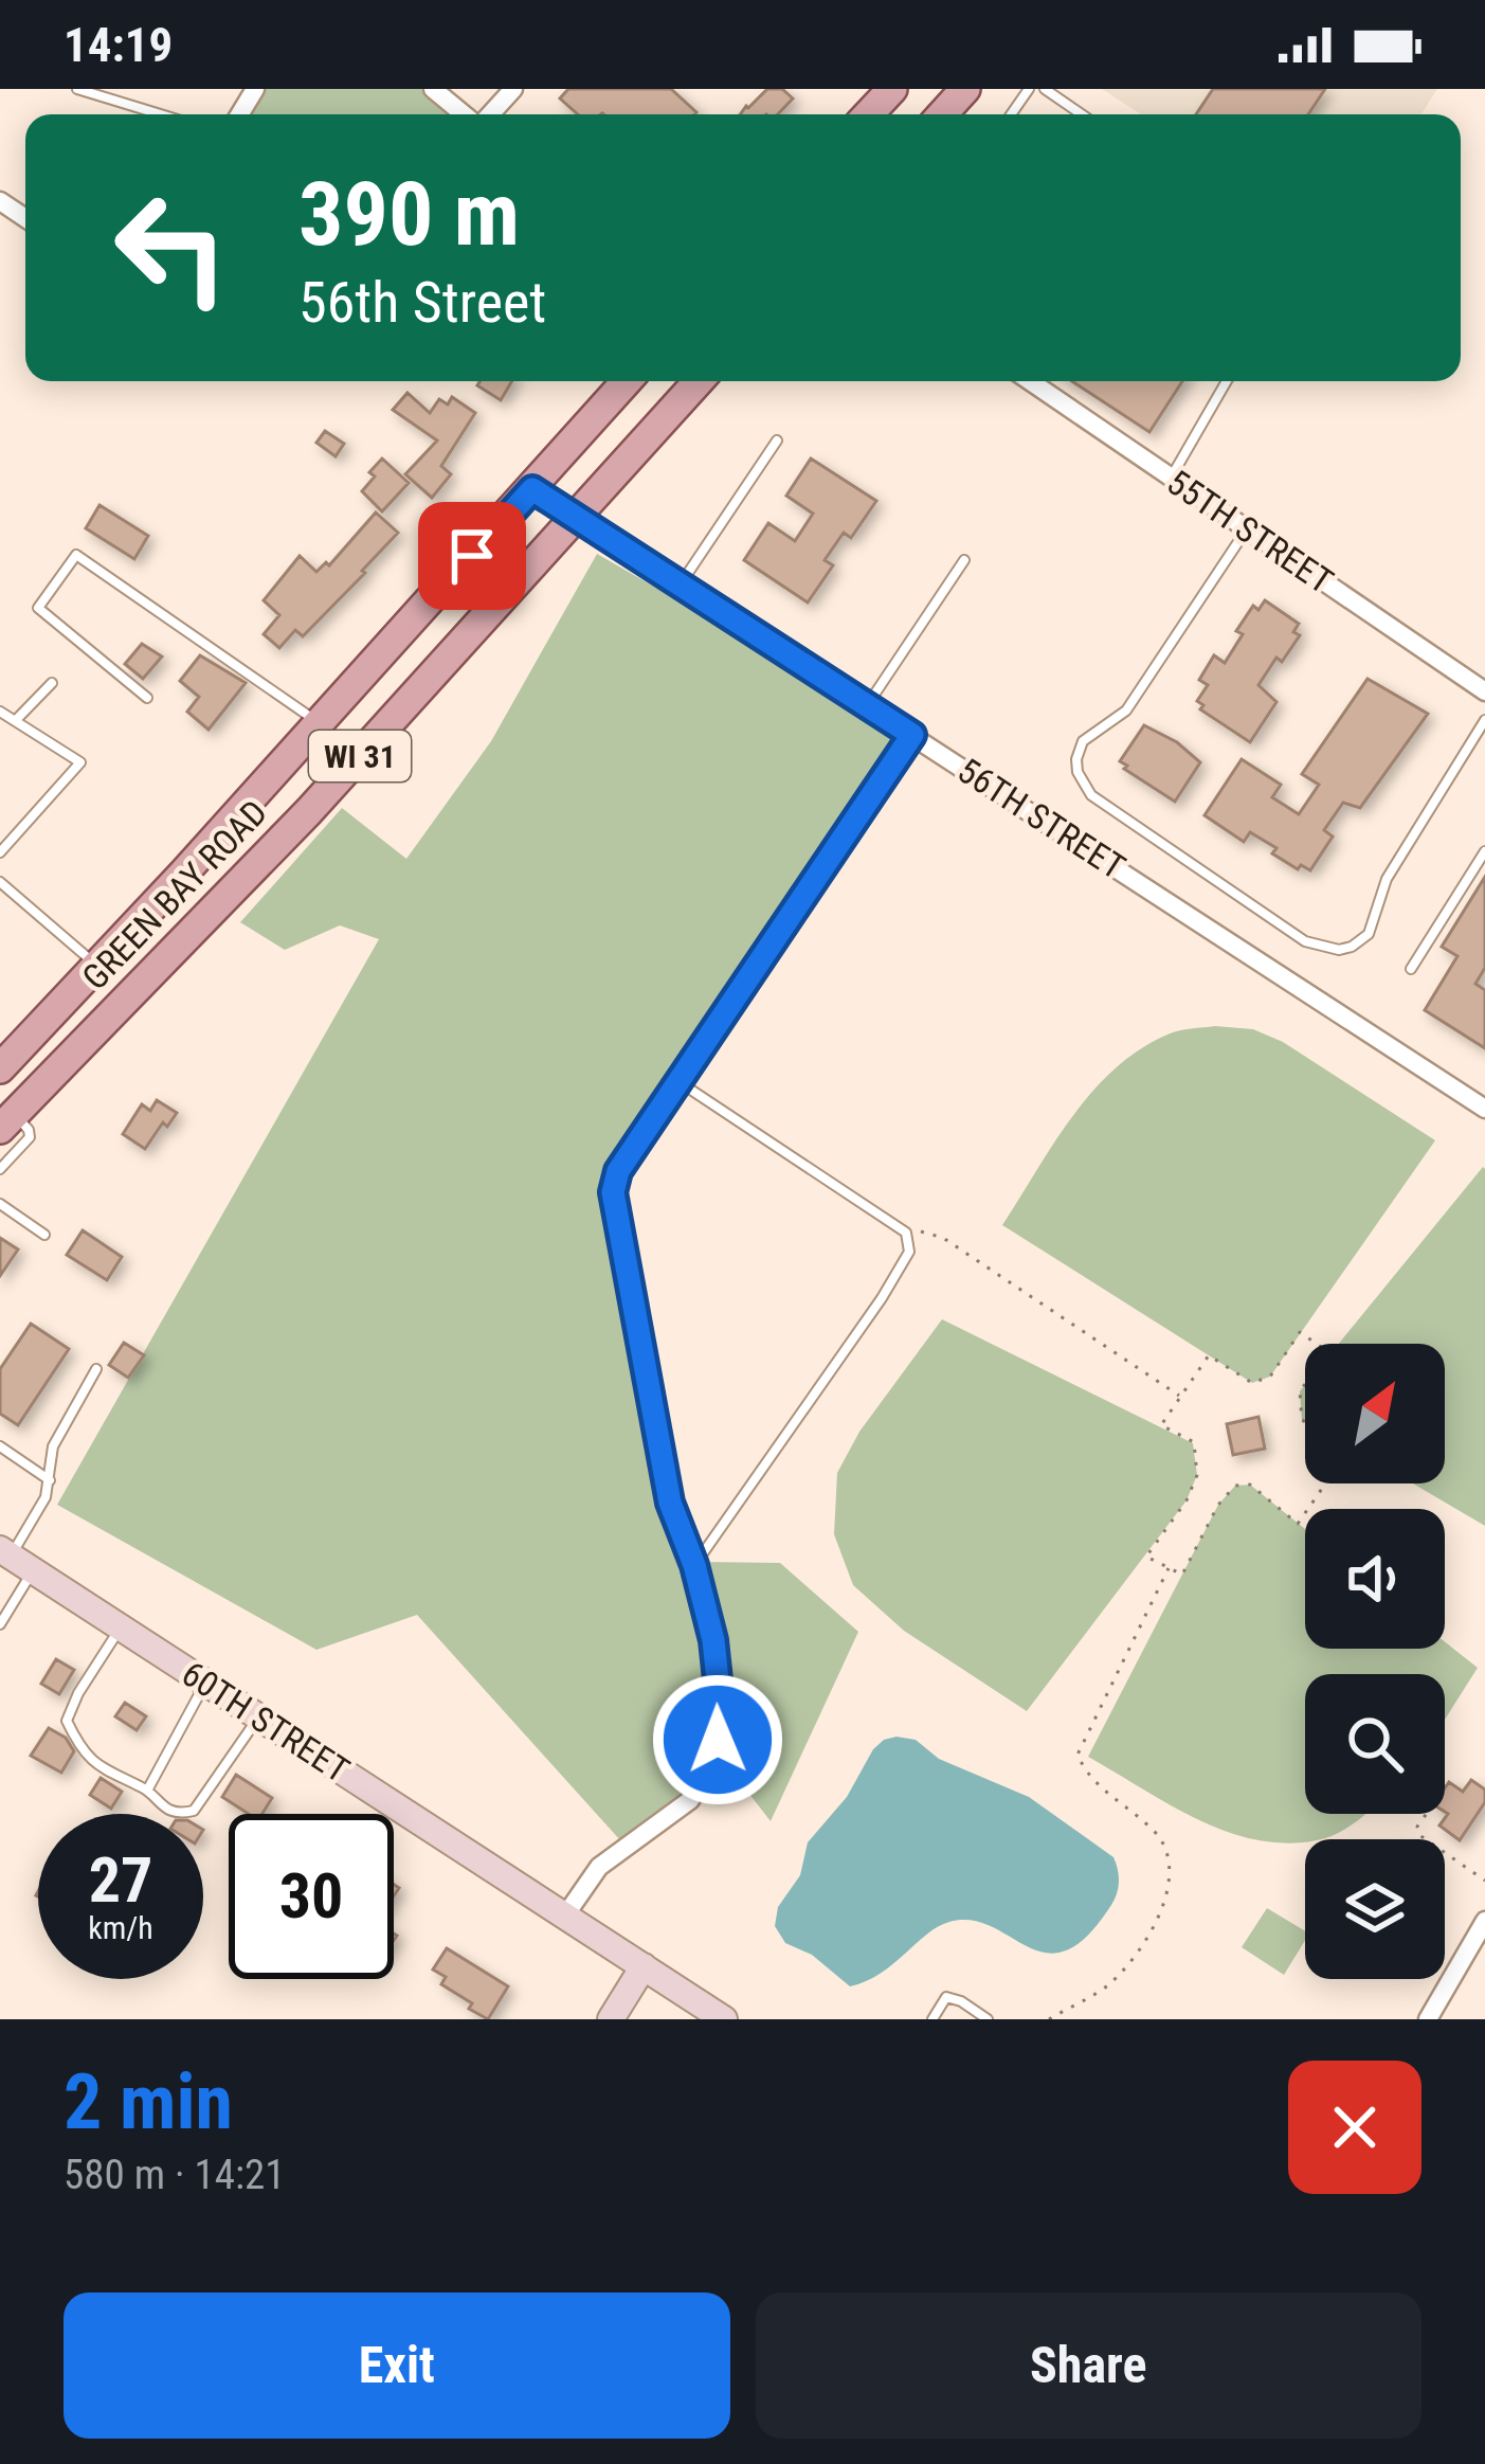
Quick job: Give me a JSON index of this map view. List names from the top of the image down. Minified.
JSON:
{"streets":{"main road":["WI 31","GREEN BAY ROAD"],"street":["55TH STREET","56TH STREET","60TH STREET"]},"crossings":[["56TH STREET","GREEN BAY ROAD"]],"north":"top right","page":{"status":"14:19","turn":["390 m","56th Street"],"speed":"27 km/h","limit":"30","heading":["2 min","580 m · 14:21"],"buttons":["Exit","Share"]}}
